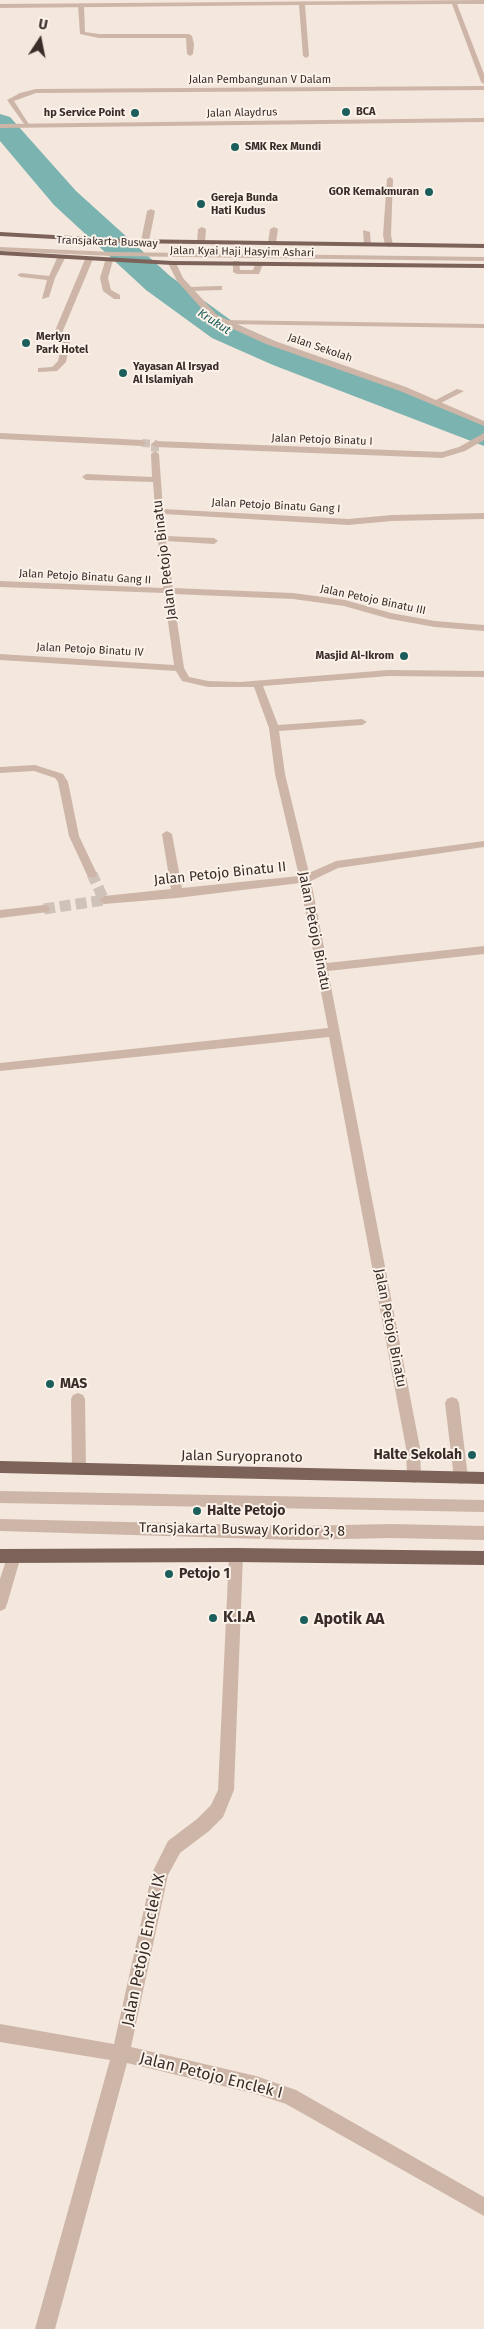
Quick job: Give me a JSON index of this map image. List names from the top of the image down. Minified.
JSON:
{"streets":{"main road":["Jalan Kyai Haji Hasyim Ashari","Jalan Suryopranoto"],"street":["Jalan Pembangunan V Dalam","Jalan Alaydrus","Transjakarta Busway","Jalan Sekolah","Jalan Petojo Binatu I","Jalan Petojo Binatu Gang I","Jalan Petojo Binatu","Jalan Petojo Binatu Gang II","Jalan Petojo Binatu III","Jalan Petojo Binatu IV","Jalan Petojo Binatu II","Transjakarta Busway Koridor 3, 8","Jalan Petojo Enclek IX","Jalan Petojo Enclek I"]},"crossings":[["Jalan Pembangunan V Dalam","Jalan Alaydrus"],["Transjakarta Busway","Jalan Kyai Haji Hasyim Ashari"],["Jalan Kyai Haji Hasyim Ashari","Jalan Sekolah"],["Jalan Petojo Binatu I","Jalan Petojo Binatu"],["Jalan Petojo Binatu Gang I","Jalan Petojo Binatu"],["Jalan Petojo Binatu","Jalan Petojo Binatu Gang II"],["Jalan Petojo Binatu","Jalan Petojo Binatu III"],["Jalan Petojo Binatu","Jalan Petojo Binatu IV"],["Jalan Petojo Binatu","Jalan Petojo Binatu II"],["Jalan Petojo Binatu","Jalan Suryopranoto"],["Jalan Petojo Binatu Gang II","Jalan Petojo Binatu III"],["Jalan Petojo Enclek IX","Jalan Petojo Enclek I"]],"water":["Krukut"],"places":["BCA","hp Service Point","SMK Rex Mundi","GOR Kemakmuran","Gereja Bunda Hati Kudus","Merlyn Park Hotel","Yayasan Al Irsyad Al Islamiyah","Masjid Al-Ikrom","MAS","Halte Sekolah","Halte Petojo","Petojo 1","K.I.A","Apotik AA"],"north":"top"}
